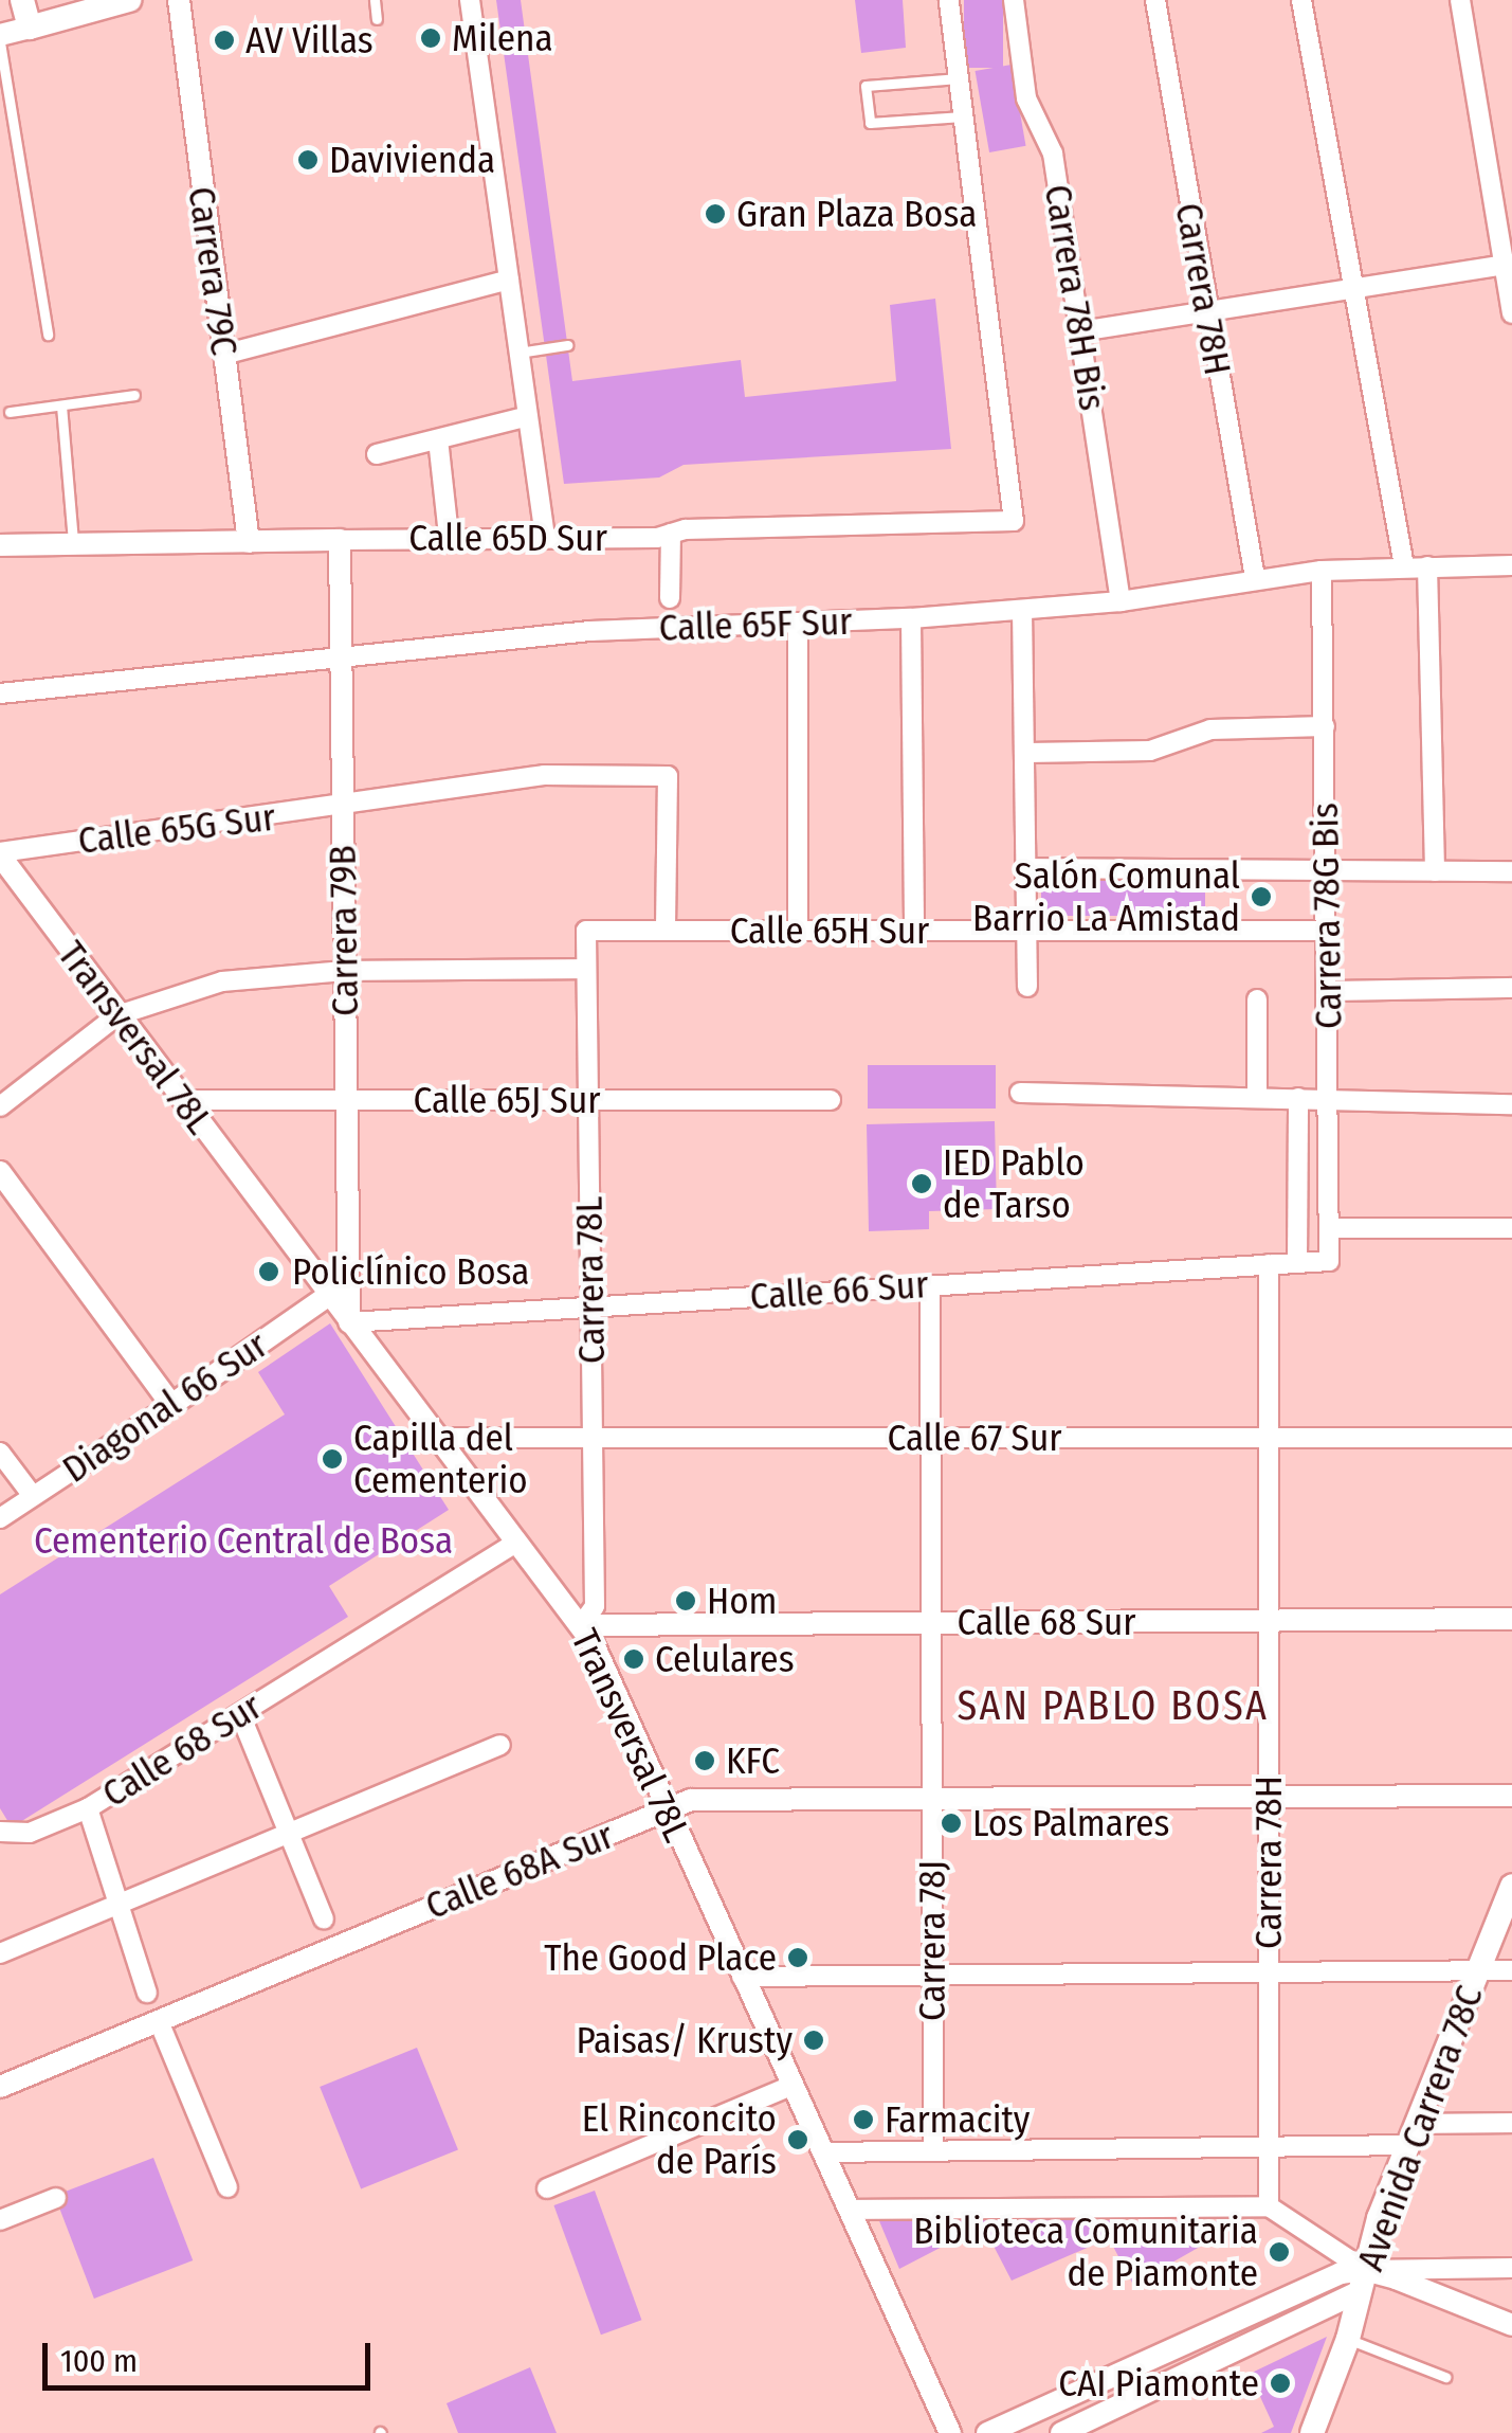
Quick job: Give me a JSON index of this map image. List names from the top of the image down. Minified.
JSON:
{"streets":{"main road":["Avenida Carrera 78C"],"street":["Carrera 79C","Carrera 78H","Carrera 78H Bis","Calle 65D Sur","Calle 65F Sur","Calle 65G Sur","Carrera 78G Bis","Carrera 79B","Calle 65H Sur","Transversal 78L","Calle 65J Sur","Carrera 78L","Calle 66 Sur","Diagonal 66 Sur","Calle 67 Sur","Calle 68 Sur","Calle 68A Sur","Carrera 78J"]},"crossings":[["Carrera 79C","Calle 65D Sur"],["Carrera 78H","Calle 65F Sur"],["Carrera 78H","Calle 66 Sur"],["Carrera 78H","Calle 67 Sur"],["Carrera 78H","Calle 68 Sur"],["Carrera 78H","Calle 68A Sur"],["Carrera 78H Bis","Calle 65F Sur"],["Calle 65D Sur","Carrera 79B"],["Calle 65F Sur","Carrera 78G Bis"],["Calle 65F Sur","Carrera 79B"],["Calle 65G Sur","Carrera 79B"],["Calle 65G Sur","Calle 65H Sur"],["Calle 65G Sur","Transversal 78L"],["Carrera 78G Bis","Calle 65H Sur"],["Carrera 78G Bis","Calle 66 Sur"],["Carrera 79B","Transversal 78L"],["Carrera 79B","Calle 65J Sur"],["Carrera 79B","Calle 66 Sur"],["Calle 65H Sur","Carrera 78L"],["Transversal 78L","Calle 65J Sur"],["Transversal 78L","Carrera 78L"],["Transversal 78L","Calle 66 Sur"],["Transversal 78L","Diagonal 66 Sur"],["Transversal 78L","Calle 67 Sur"],["Transversal 78L","Calle 68 Sur"],["Transversal 78L","Calle 68A Sur"],["Calle 65J Sur","Carrera 78L"],["Carrera 78L","Calle 66 Sur"],["Carrera 78L","Calle 67 Sur"],["Carrera 78L","Calle 68 Sur"],["Calle 66 Sur","Carrera 78J"],["Calle 67 Sur","Carrera 78J"],["Calle 68 Sur","Carrera 78J"],["Calle 68A Sur","Carrera 78J"]],"districts":["SAN PABLO BOSA"],"parks":["Cementerio Central de Bosa"],"places":["Milena","AV Villas","Davivienda","Gran Plaza Bosa","Salón Comunal Barrio La Amistad","IED Pablo de Tarso","Policlínico Bosa","Capilla del Cementerio","Hom","Celulares","KFC","Los Palmares","The Good Place","Paisas/ Krusty","Farmacity","El Rinconcito de París","Biblioteca Comunitaria de Piamonte","CAI Piamonte"],"scale_bar":"100 m"}
